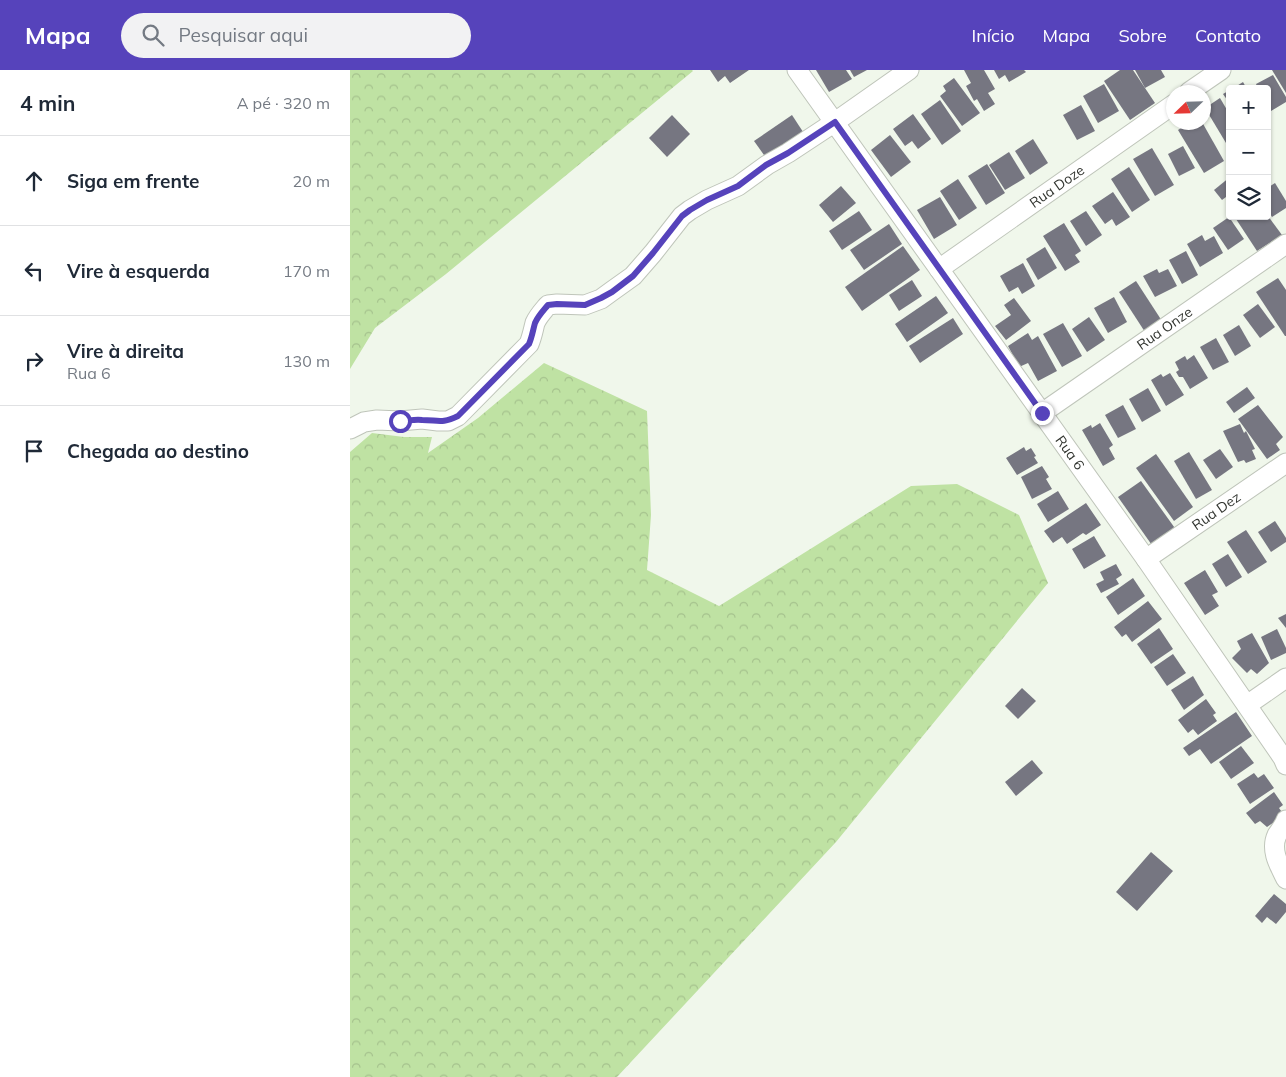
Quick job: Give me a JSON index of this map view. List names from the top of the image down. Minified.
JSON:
{"streets":{"street":["Rua Doze","Rua Onze","Rua 6","Rua Dez"]},"crossings":[["Rua Doze","Rua 6"],["Rua Onze","Rua 6"],["Rua 6","Rua Dez"]],"north":"bottom left","page":{"header":"Mapa","search":"Pesquisar aqui","nav":["Início","Mapa","Sobre","Contato"],"heading":["4 min","A pé · 320 m"],"map_buttons":["+","−"],"list":[["Siga em frente","20 m"],["Vire à esquerda","170 m"],["Vire à direita","Rua 6","130 m"],"Chegada ao destino"]}}
